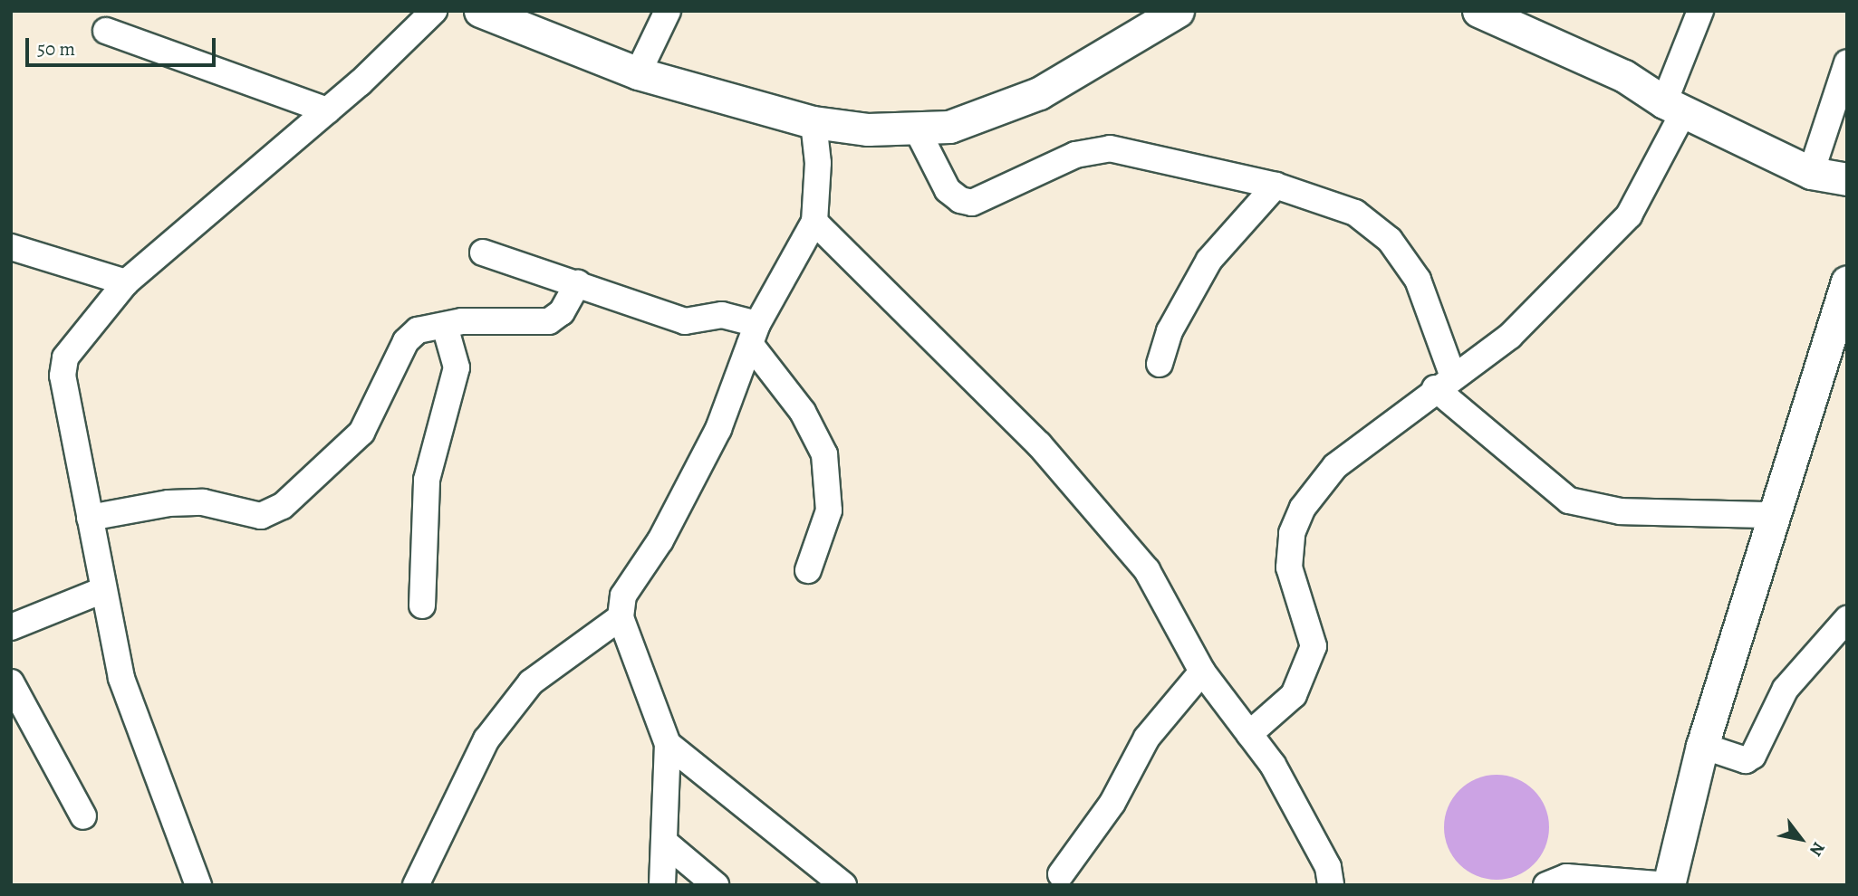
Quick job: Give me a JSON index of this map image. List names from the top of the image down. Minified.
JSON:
{"scale_bar":"50 m","north":"bottom right"}
